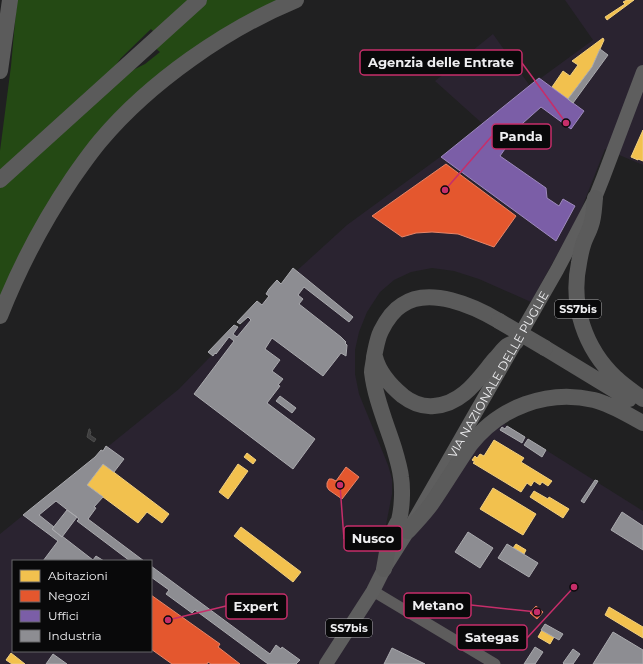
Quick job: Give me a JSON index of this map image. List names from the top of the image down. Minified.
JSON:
{"streets":{"highway":["SS7bis"],"main road":["VIA NAZIONALE DELLE PUGLIE"]},"crossings":[["SS7bis","VIA NAZIONALE DELLE PUGLIE"]],"places":["Agenzia delle Entrate","Panda","Nusco","Sategas","Metano","Expert"],"legend":["Abitazioni","Negozi","Uffici","Industria"]}
